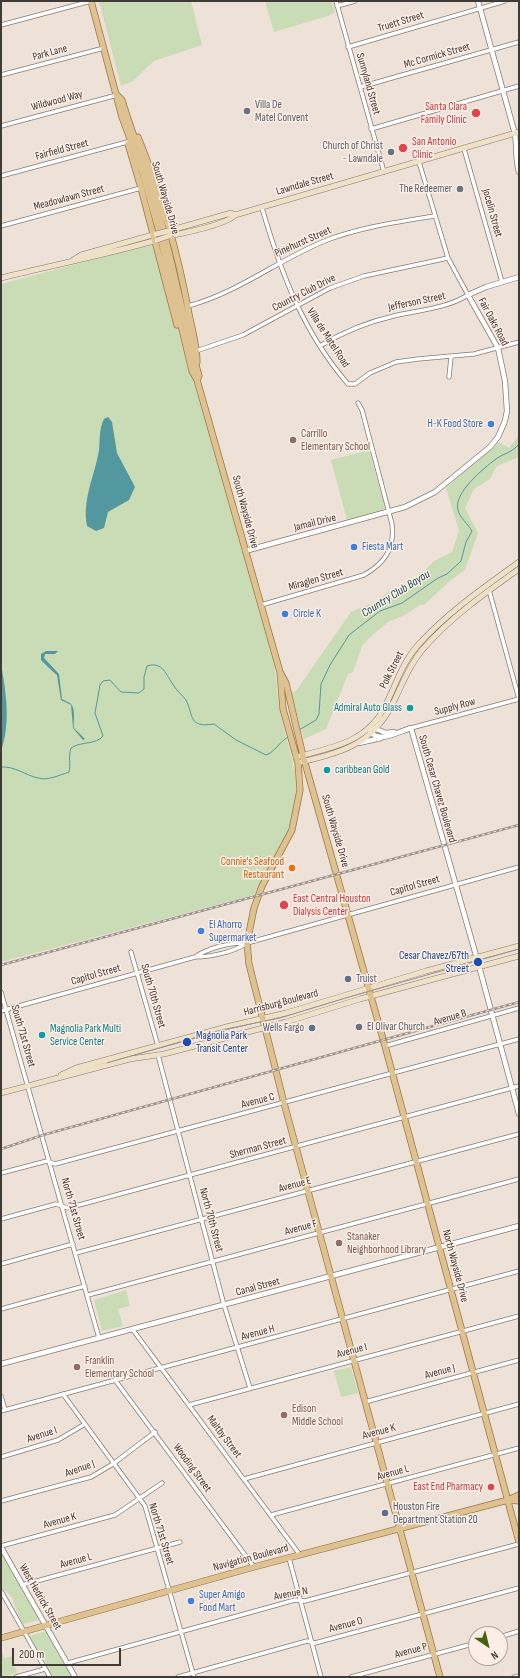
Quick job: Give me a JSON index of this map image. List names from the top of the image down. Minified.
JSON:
{"streets":{"main road":["Lawndale Street","South Wayside Drive","Polk Street","Harrisburg Boulevard","North Wayside Drive","Navigation Boulevard"],"street":["Truett Street","Park Lane","Mc Cormick Street","Sunnyland Street","Wildwood Way","Fairfield Street","Meadowlawn Street","Jocelin Street","Pinehurst Street","Country Club Drive","Jefferson Street","Fair Oaks Road","Villa de Matel Road","Jamail Drive","Miraglen Street","Supply Row","South Cesar Chavez Boulevard","Capitol Street","South 70th Street","Avenue B","South 71st Street","Avenue C","Sherman Street","Avenue E","North 71st Street","North 70th Street","Avenue F","Canal Street","Avenue H","Avenue I","Avenue J","Avenue K","Maltby Street","Wooding Street","Avenue L","Avenue N","West Hedrick Street","Avenue O","Avenue P"]},"crossings":[["Truett Street","Sunnyland Street"],["Park Lane","South Wayside Drive"],["Mc Cormick Street","Sunnyland Street"],["Sunnyland Street","Lawndale Street"],["Wildwood Way","South Wayside Drive"],["Lawndale Street","Jocelin Street"],["Lawndale Street","Fair Oaks Road"],["Lawndale Street","Villa de Matel Road"],["South Wayside Drive","Jamail Drive"],["South Wayside Drive","Miraglen Street"],["South Wayside Drive","Polk Street"],["South Wayside Drive","Capitol Street"],["South Wayside Drive","Harrisburg Boulevard"],["South Wayside Drive","Avenue C"],["South Wayside Drive","Sherman Street"],["South Wayside Drive","Avenue E"],["South Wayside Drive","Avenue F"],["South Wayside Drive","North Wayside Drive"],["South Wayside Drive","Canal Street"],["South Wayside Drive","Avenue H"],["South Wayside Drive","Avenue I"],["South Wayside Drive","Avenue J"],["South Wayside Drive","Avenue K"],["South Wayside Drive","Avenue L"],["South Wayside Drive","Navigation Boulevard"],["South Wayside Drive","Avenue N"],["South Wayside Drive","Avenue O"],["South Wayside Drive","Avenue P"],["Jocelin Street","Jefferson Street"],["Pinehurst Street","Fair Oaks Road"],["Pinehurst Street","Villa de Matel Road"],["Country Club Drive","Fair Oaks Road"],["Country Club Drive","Villa de Matel Road"],["Jefferson Street","Fair Oaks Road"],["Jefferson Street","Villa de Matel Road"],["Fair Oaks Road","Jamail Drive"],["Fair Oaks Road","Miraglen Street"],["Jamail Drive","Miraglen Street"],["Polk Street","Supply Row"],["Supply Row","South Cesar Chavez Boulevard"],["South Cesar Chavez Boulevard","Capitol Street"],["South Cesar Chavez Boulevard","Harrisburg Boulevard"],["South Cesar Chavez Boulevard","Avenue B"],["South Cesar Chavez Boulevard","Avenue C"],["South Cesar Chavez Boulevard","Sherman Street"],["Capitol Street","South 70th Street"],["Capitol Street","South 71st Street"],["South 70th Street","Harrisburg Boulevard"],["Harrisburg Boulevard","South 71st Street"],["Harrisburg Boulevard","North 71st Street"],["Harrisburg Boulevard","North 70th Street"],["Harrisburg Boulevard","North Wayside Drive"],["Avenue B","North Wayside Drive"],["South 71st Street","North 71st Street"],["Avenue C","North 71st Street"],["Avenue C","North 70th Street"],["Avenue C","North Wayside Drive"],["Sherman Street","North 71st Street"],["Sherman Street","North 70th Street"],["Sherman Street","North Wayside Drive"],["Avenue E","North 71st Street"],["Avenue E","North 70th Street"],["Avenue E","North Wayside Drive"],["North 71st Street","Avenue F"],["North 71st Street","Canal Street"],["North 71st Street","Avenue H"],["North 71st Street","Avenue I"],["North 71st Street","Avenue J"],["North 71st Street","Avenue K"],["North 71st Street","Avenue L"],["North 71st Street","Navigation Boulevard"],["North 71st Street","Avenue N"],["North 71st Street","Avenue O"],["North 70th Street","Avenue F"],["North 70th Street","Canal Street"],["North 70th Street","Avenue H"],["North 70th Street","Avenue I"],["Avenue F","North Wayside Drive"],["North Wayside Drive","Canal Street"],["North Wayside Drive","Avenue H"],["North Wayside Drive","Avenue I"],["North Wayside Drive","Avenue J"],["North Wayside Drive","Avenue K"],["North Wayside Drive","Avenue L"],["North Wayside Drive","Navigation Boulevard"],["North Wayside Drive","Avenue N"],["Canal Street","Maltby Street"],["Avenue H","Maltby Street"],["Avenue H","Wooding Street"],["Avenue I","Maltby Street"],["Avenue J","Wooding Street"],["Avenue K","Maltby Street"],["Avenue K","West Hedrick Street"],["Maltby Street","Avenue L"],["Maltby Street","Navigation Boulevard"],["Wooding Street","Navigation Boulevard"],["Avenue L","West Hedrick Street"],["Navigation Boulevard","West Hedrick Street"],["Avenue N","West Hedrick Street"]],"water":["Country Club Bayou"],"places":["Villa De Matel Convent","Santa Clara Family Clinic","San Antonio Clinic","Church of Christ - Lawndale","The Redeemer","H-K Food Store","Carrillo Elementary School","Fiesta Mart","Circle K","Admiral Auto Glass","caribbean Gold","Connie's Seafood Restaurant","East Central Houston Dialysis Center","El Ahorro Supermarket","Cesar Chavez/67th Street","Truist","El Olivar Church","Wells Fargo","Magnolia Park Multi Service Center","Magnolia Park Transit Center","Stanaker Neighborhood Library","Franklin Elementary School","Edison Middle School","East End Pharmacy","Houston Fire Department Station 20","Super Amigo Food Mart"],"scale_bar":"200 m","north":"bottom right"}
